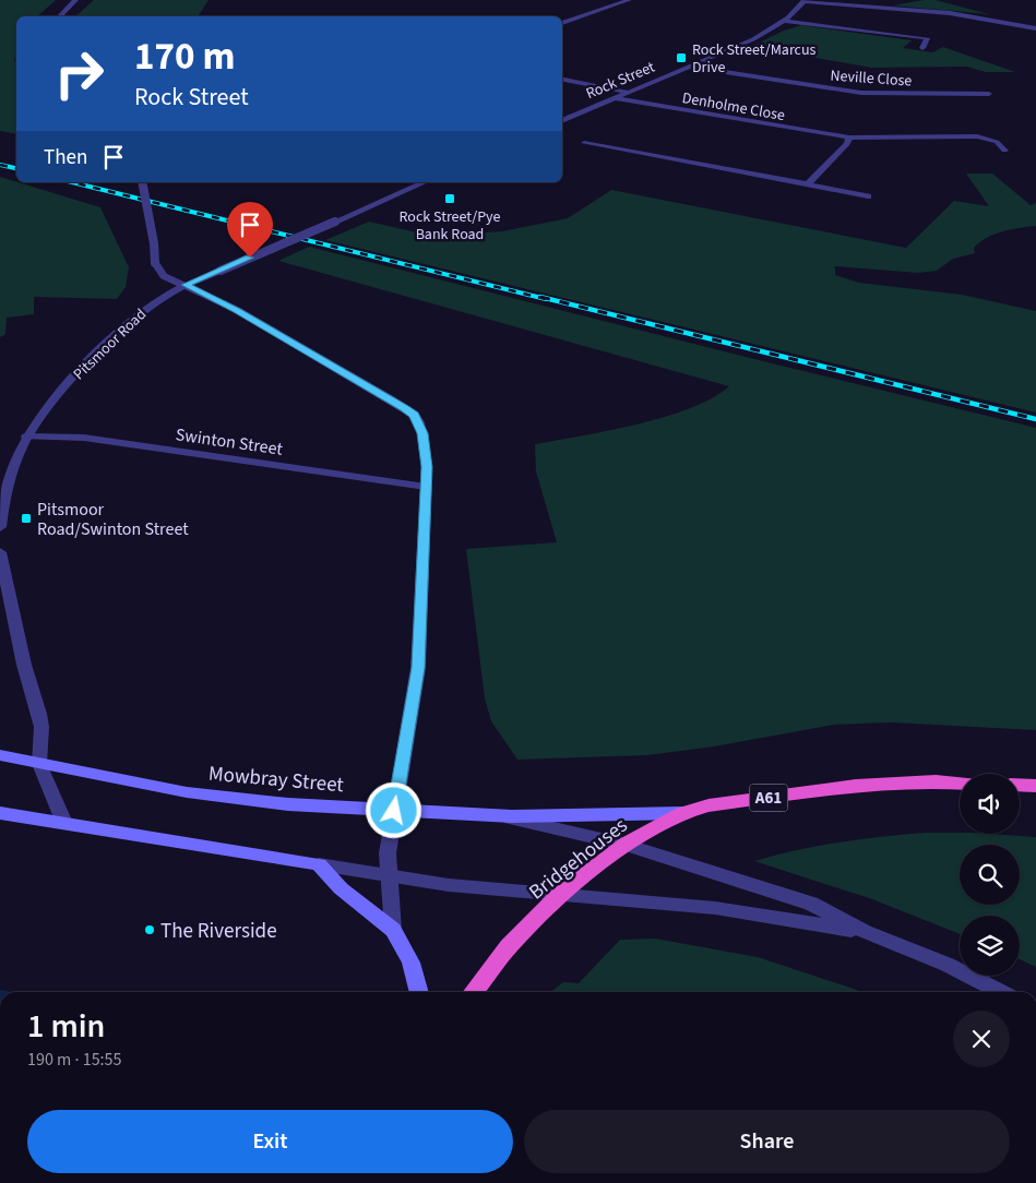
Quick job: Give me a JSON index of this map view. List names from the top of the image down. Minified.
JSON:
{"streets":{"highway":["A61","Bridgehouses"],"main road":["Mowbray Street"],"street":["Neville Close","Rock Street","Denholme Close","Pitsmoor Road","Swinton Street"]},"crossings":[["Neville Close","Rock Street"],["Rock Street","Denholme Close"],["Pitsmoor Road","Swinton Street"],["Mowbray Street","Bridgehouses"]],"places":{"transit":["Rock Street/Marcus Drive","Rock Street/Pye Bank Road","Pitsmoor Road/Swinton Street"],"other":["The Riverside"]},"page":{"turn":["170 m","Rock Street"],"then":"Then","heading":["1 min","190 m · 15:55"],"buttons":["Exit","Share"]}}
